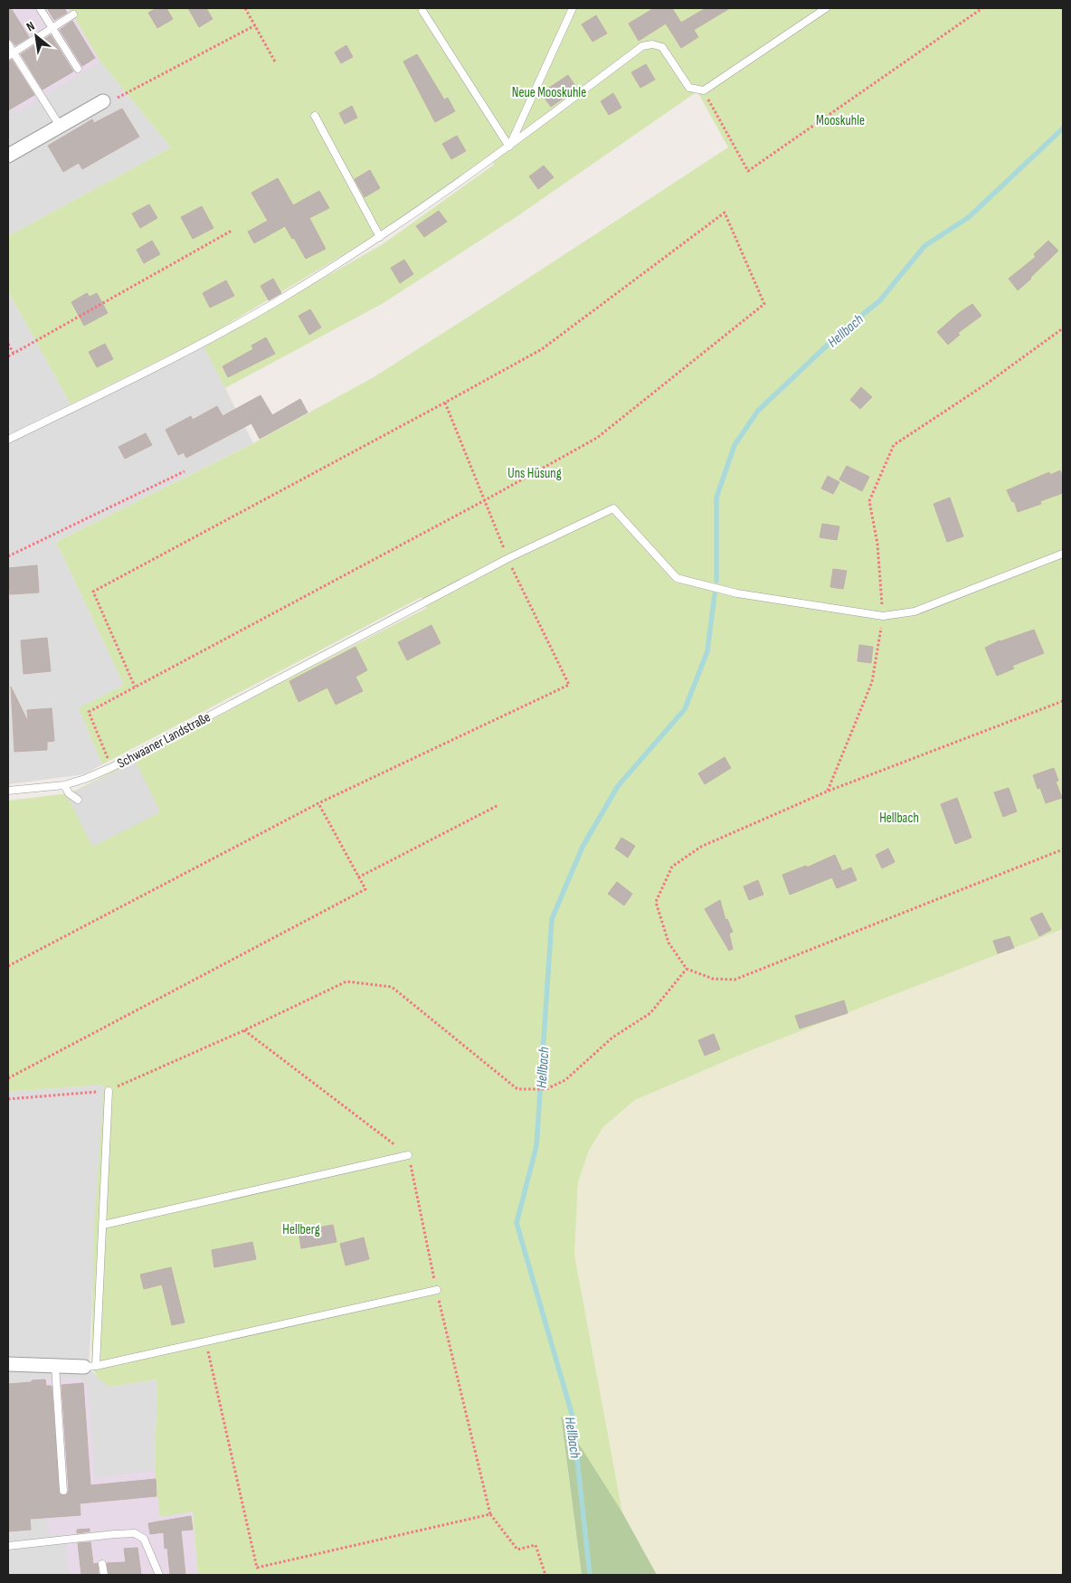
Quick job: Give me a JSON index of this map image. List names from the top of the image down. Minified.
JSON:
{"streets":{"lane":["Schwaaner Landstraße"]},"water":["Hellbach"],"parks":["Neue Mooskuhle","Mooskuhle","Uns Hüsung","Hellbach","Hellberg"],"north":"top left"}
